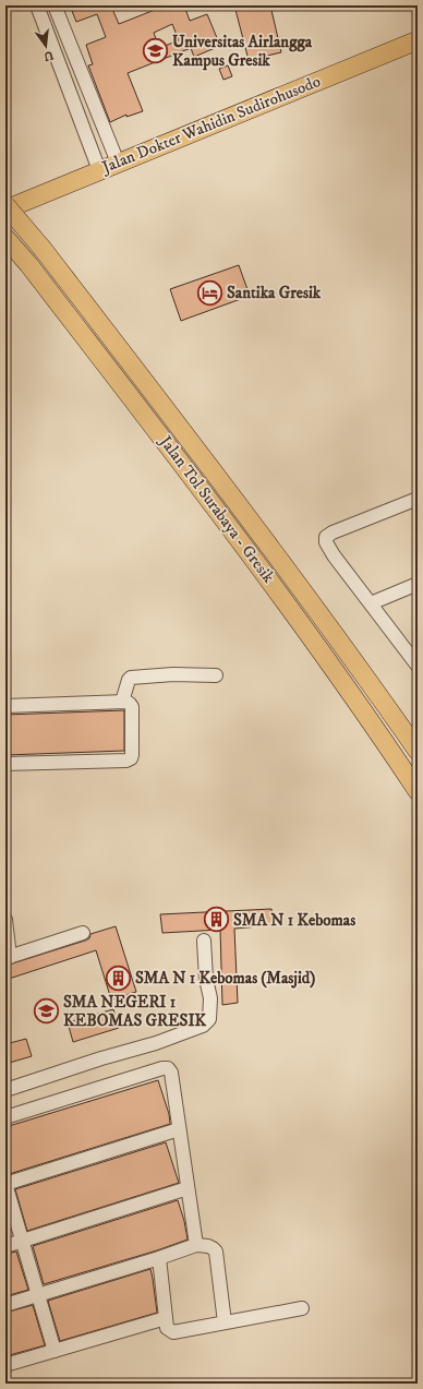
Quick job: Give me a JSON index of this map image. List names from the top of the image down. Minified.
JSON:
{"streets":{"highway":["Jalan Dokter Wahidin Sudirohusodo","Jalan Tol Surabaya - Gresik"]},"places":{"school or university":["Universitas Airlangga Kampus Gresik","SMA NEGERI 1 KEBOMAS GRESIK"],"hotel":["Santika Gresik"],"building":["SMA N 1 Kebomas","SMA N 1 Kebomas (Masjid)"]},"north":"bottom"}
